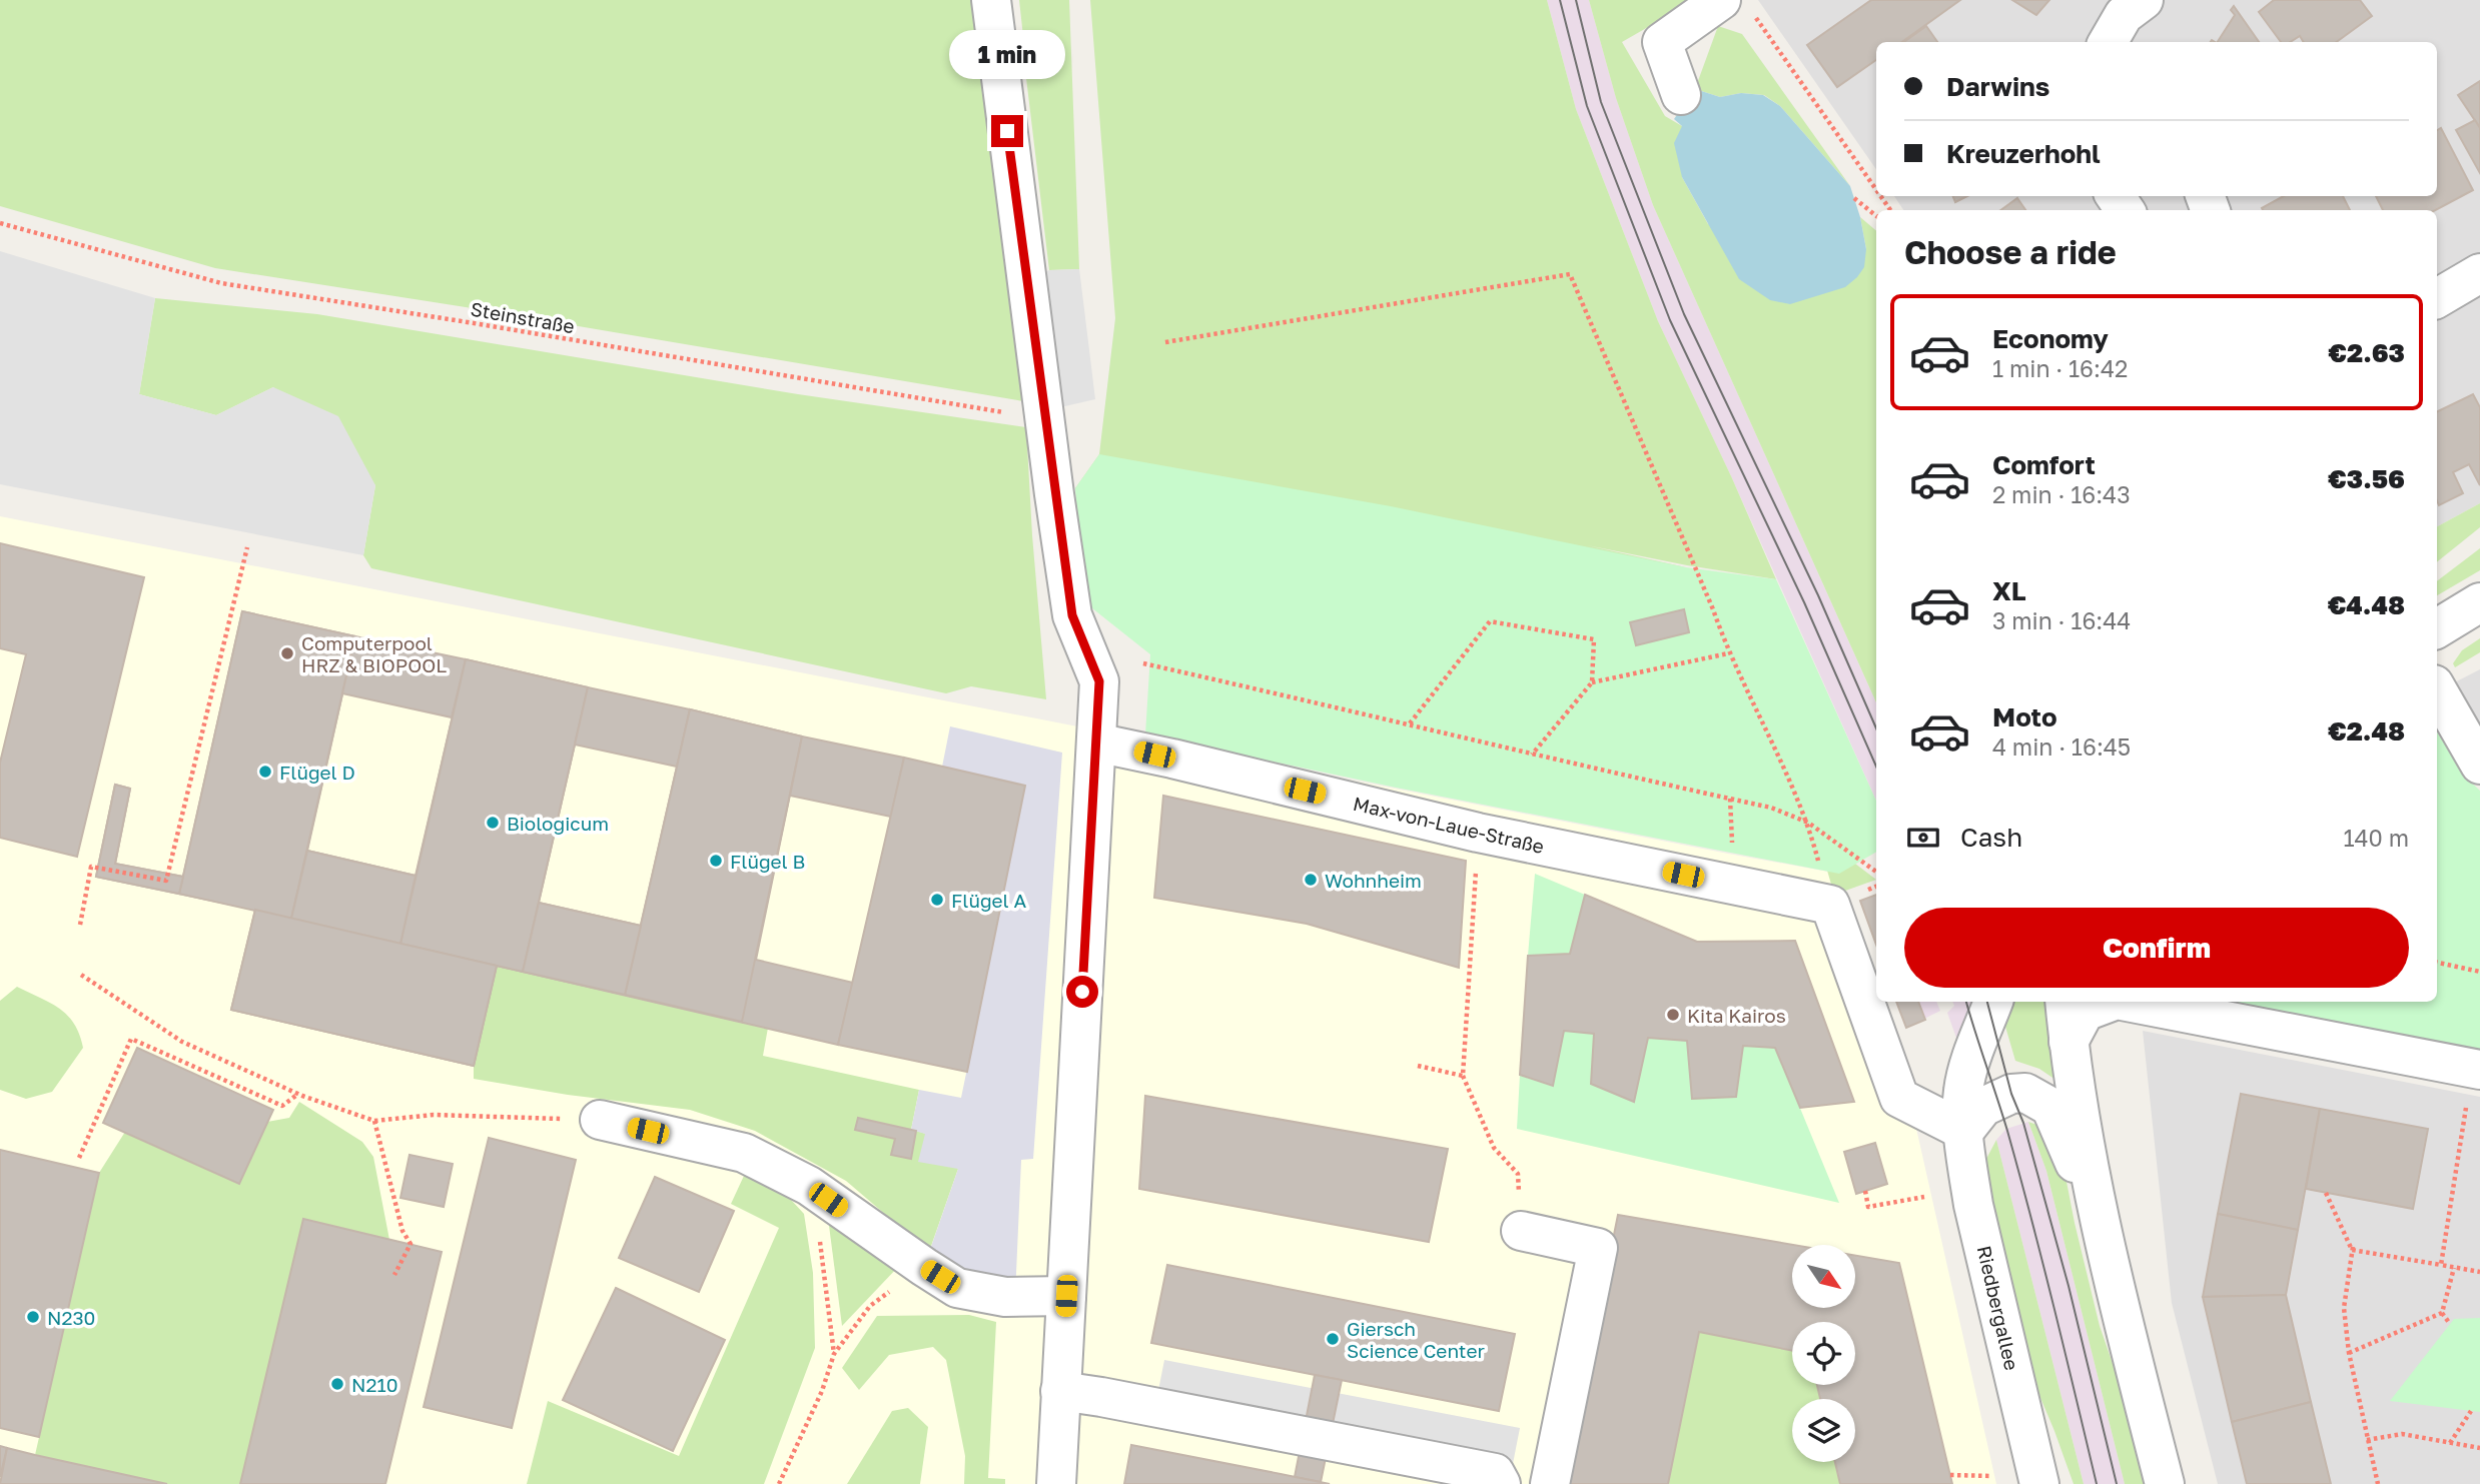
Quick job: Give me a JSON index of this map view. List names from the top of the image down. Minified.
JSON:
{"streets":{"street":["Max-von-Laue-Straße","Riedbergallee"],"path":["Steinstraße"]},"places":["Computerpool HRZ & BIOPOOL","Flügel D","Biologicum","Flügel B","Wohnheim","Flügel A","Kita Kairos","N230","Giersch Science Center","N210"],"north":"bottom right","page":{"bubble":"1 min","banner":["Darwins","Kreuzerhohl"],"heading":"Choose a ride","list":[{"name":"Economy","note":"1 min · 16:42","value":"€2.63"},{"name":"Comfort","note":"2 min · 16:43","value":"€3.56"},{"name":"XL","note":"3 min · 16:44","value":"€4.48"},{"name":"Moto","note":"4 min · 16:45","value":"€2.48"}],"pay":["Cash","140 m"],"buttons":"Confirm"}}
